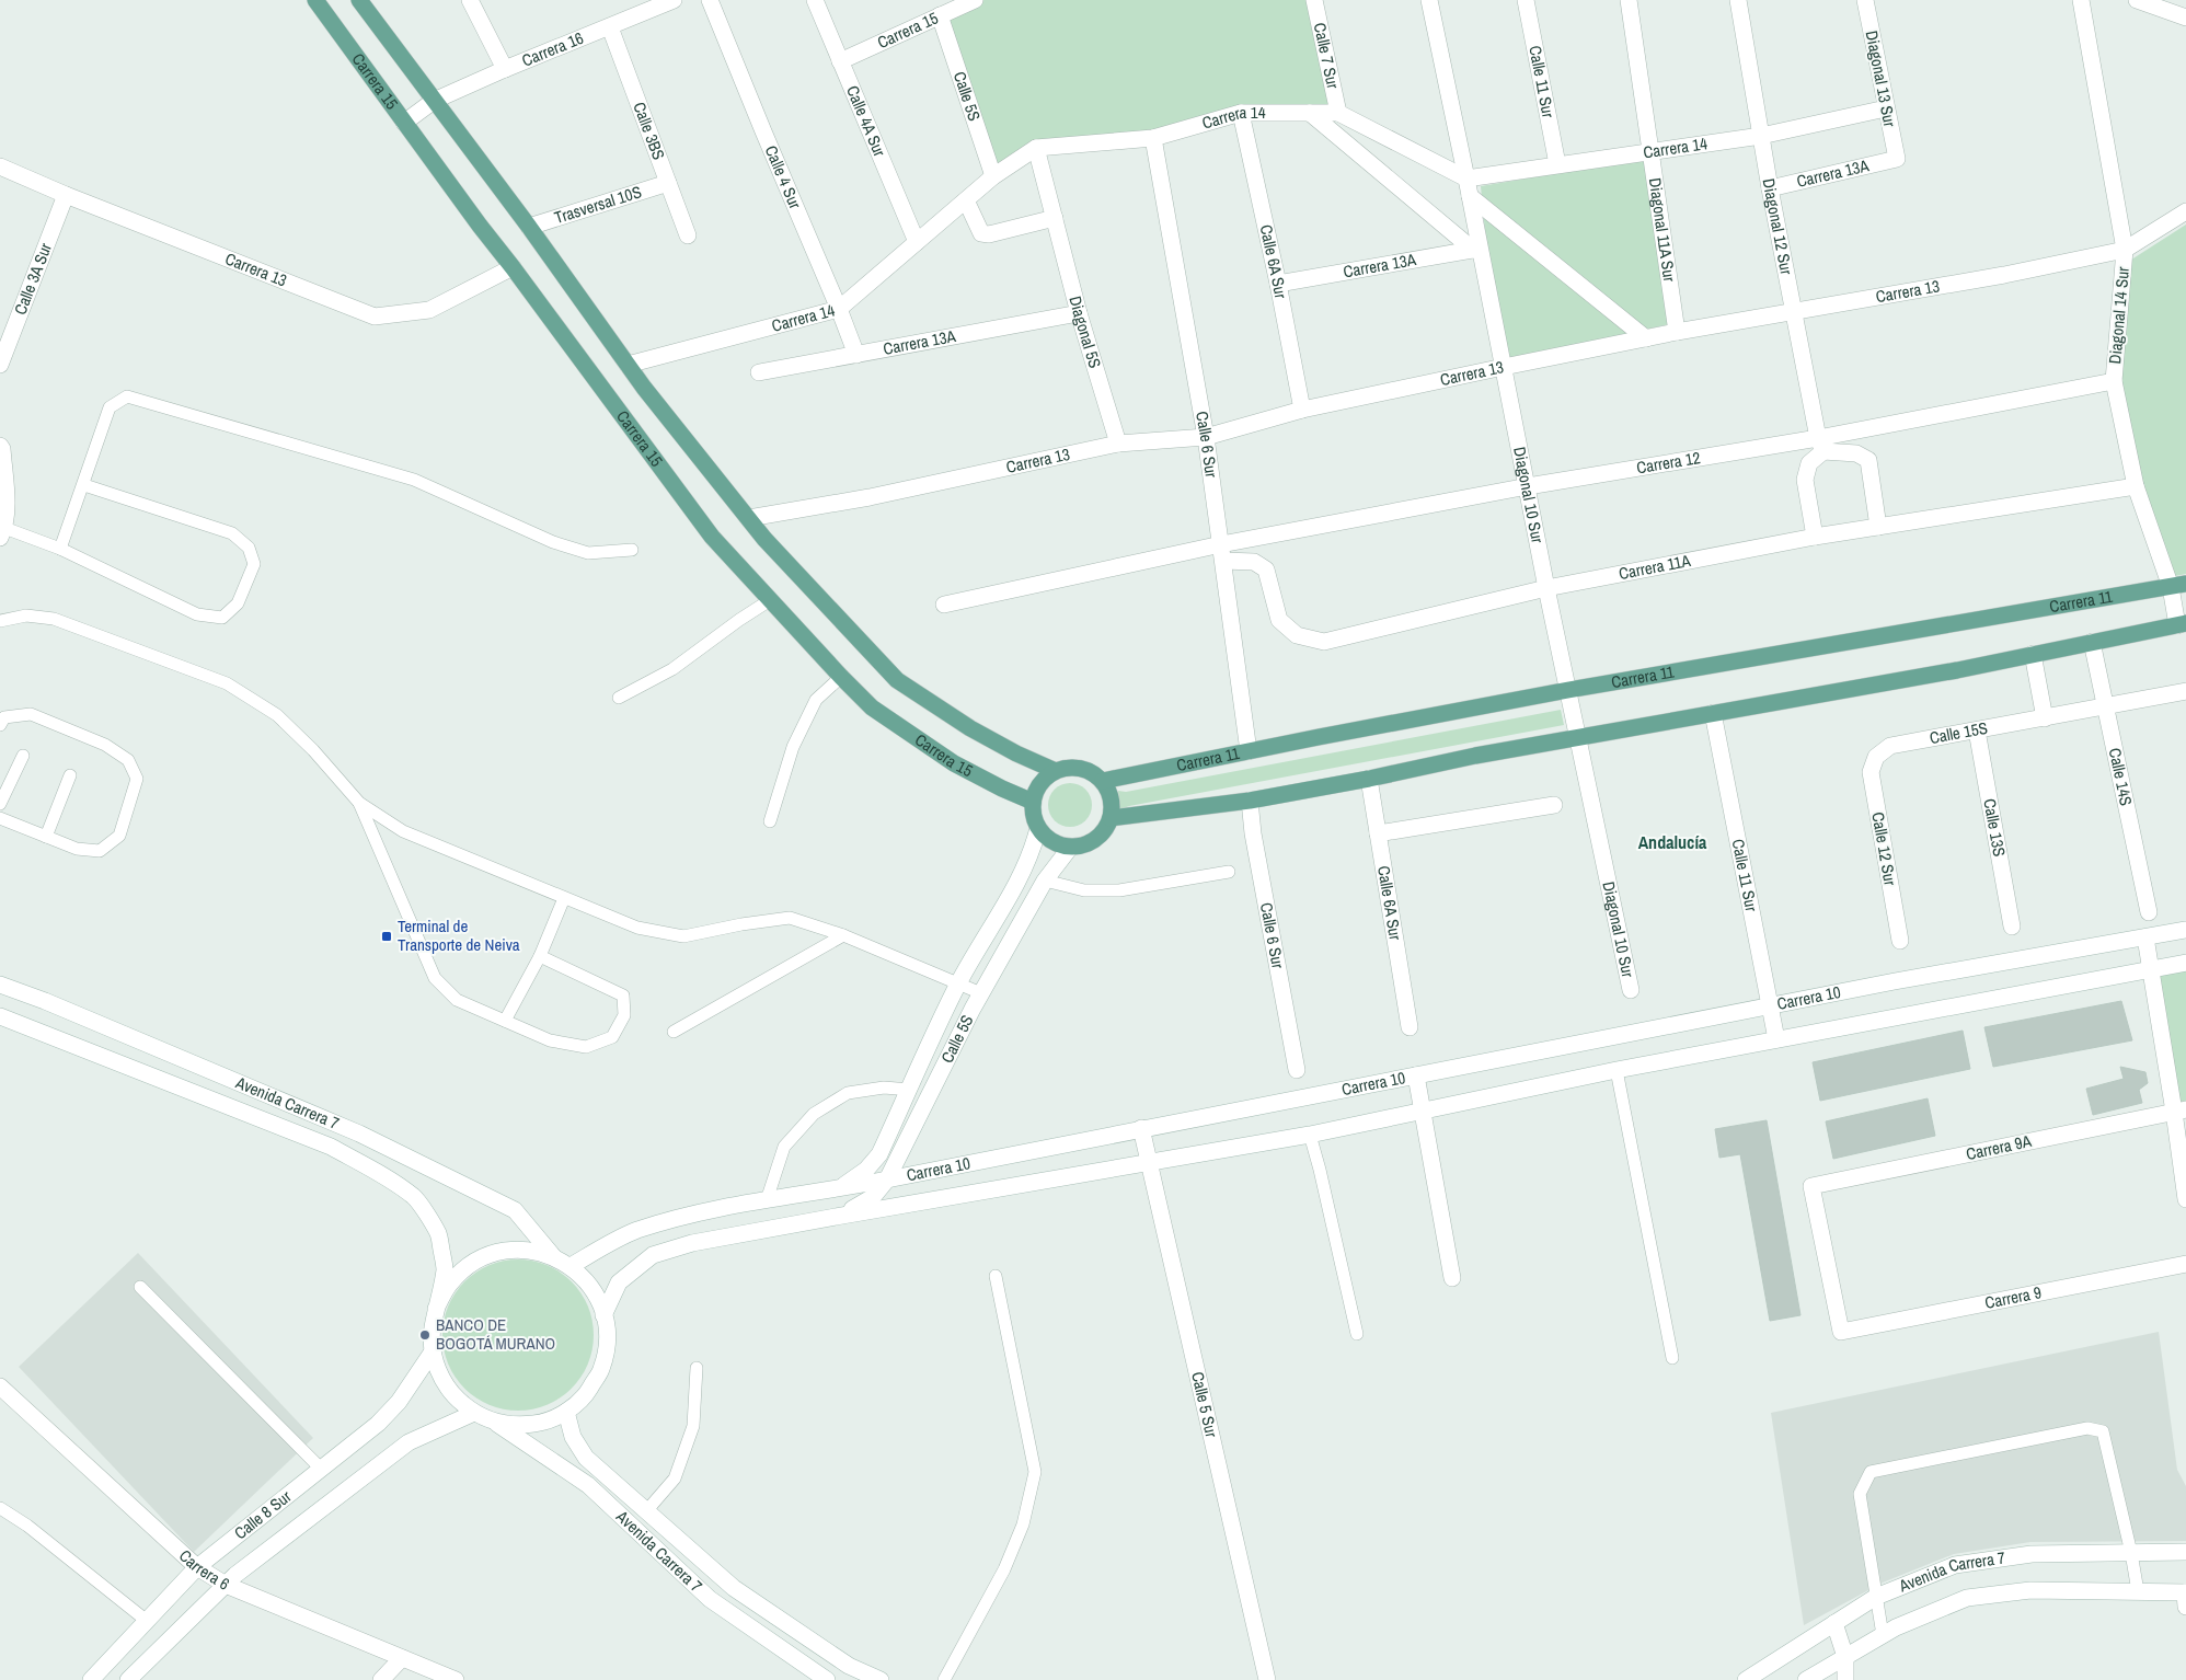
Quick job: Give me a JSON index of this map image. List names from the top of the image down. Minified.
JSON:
{"streets":{"main road":["Carrera 15","Carrera 11"],"street":["Carrera 16","Calle 7 Sur","Diagonal 13 Sur","Calle 11 Sur","Calle 5S","Carrera 14","Calle 4A Sur","Calle 3BS","Carrera 13A","Calle 4 Sur","Trasversal 10S","Diagonal 12 Sur","Diagonal 11A Sur","Calle 6A Sur","Carrera 13","Calle 3A Sur","Diagonal 14 Sur","Diagonal 5S","Calle 6 Sur","Carrera 12","Diagonal 10 Sur","Carrera 11A","Calle 15S","Calle 14S","Calle 13S","Calle 12 Sur","Carrera 10","Avenida Carrera 7","Carrera 9A","Carrera 9","Calle 5 Sur","Calle 8 Sur","Carrera 6"]},"crossings":[["Carrera 15","Carrera 16"],["Carrera 15","Calle 5S"],["Carrera 15","Carrera 14"],["Carrera 15","Calle 4A Sur"],["Carrera 15","Trasversal 10S"],["Carrera 15","Carrera 13"],["Carrera 15","Carrera 11"],["Carrera 16","Calle 3BS"],["Calle 7 Sur","Carrera 14"],["Diagonal 13 Sur","Carrera 14"],["Diagonal 13 Sur","Carrera 13A"],["Calle 11 Sur","Carrera 14"],["Calle 11 Sur","Carrera 10"],["Calle 5S","Carrera 14"],["Calle 5S","Carrera 11"],["Calle 5S","Carrera 10"],["Carrera 14","Calle 4A Sur"],["Carrera 14","Calle 4 Sur"],["Carrera 14","Diagonal 12 Sur"],["Carrera 14","Diagonal 11A Sur"],["Carrera 14","Calle 6A Sur"],["Carrera 14","Calle 6 Sur"],["Carrera 14","Diagonal 10 Sur"],["Calle 3BS","Trasversal 10S"],["Carrera 13A","Calle 4 Sur"],["Carrera 13A","Diagonal 12 Sur"],["Carrera 13A","Calle 6A Sur"],["Carrera 13A","Diagonal 5S"],["Carrera 13A","Diagonal 10 Sur"],["Diagonal 12 Sur","Carrera 13"],["Diagonal 12 Sur","Carrera 12"],["Diagonal 11A Sur","Carrera 13"],["Calle 6A Sur","Carrera 13"],["Carrera 13","Calle 3A Sur"],["Carrera 13","Diagonal 14 Sur"],["Carrera 13","Diagonal 5S"],["Carrera 13","Calle 6 Sur"],["Carrera 13","Diagonal 10 Sur"],["Diagonal 14 Sur","Carrera 12"],["Diagonal 14 Sur","Carrera 11A"],["Diagonal 14 Sur","Carrera 11"],["Calle 6 Sur","Carrera 12"],["Calle 6 Sur","Carrera 11A"],["Calle 6 Sur","Carrera 11"],["Carrera 12","Diagonal 10 Sur"],["Carrera 12","Carrera 11A"],["Diagonal 10 Sur","Carrera 11A"],["Diagonal 10 Sur","Carrera 11"],["Calle 15S","Calle 14S"],["Calle 15S","Calle 13S"],["Calle 15S","Calle 12 Sur"],["Carrera 10","Avenida Carrera 7"],["Carrera 10","Calle 5 Sur"],["Carrera 10","Calle 8 Sur"],["Avenida Carrera 7","Calle 8 Sur"],["Carrera 9A","Carrera 9"],["Calle 8 Sur","Carrera 6"]],"districts":["Andalucía"],"places":{"transit":["Terminal de Transporte de Neiva"],"other":["BANCO DE BOGOTÁ MURANO"]}}
